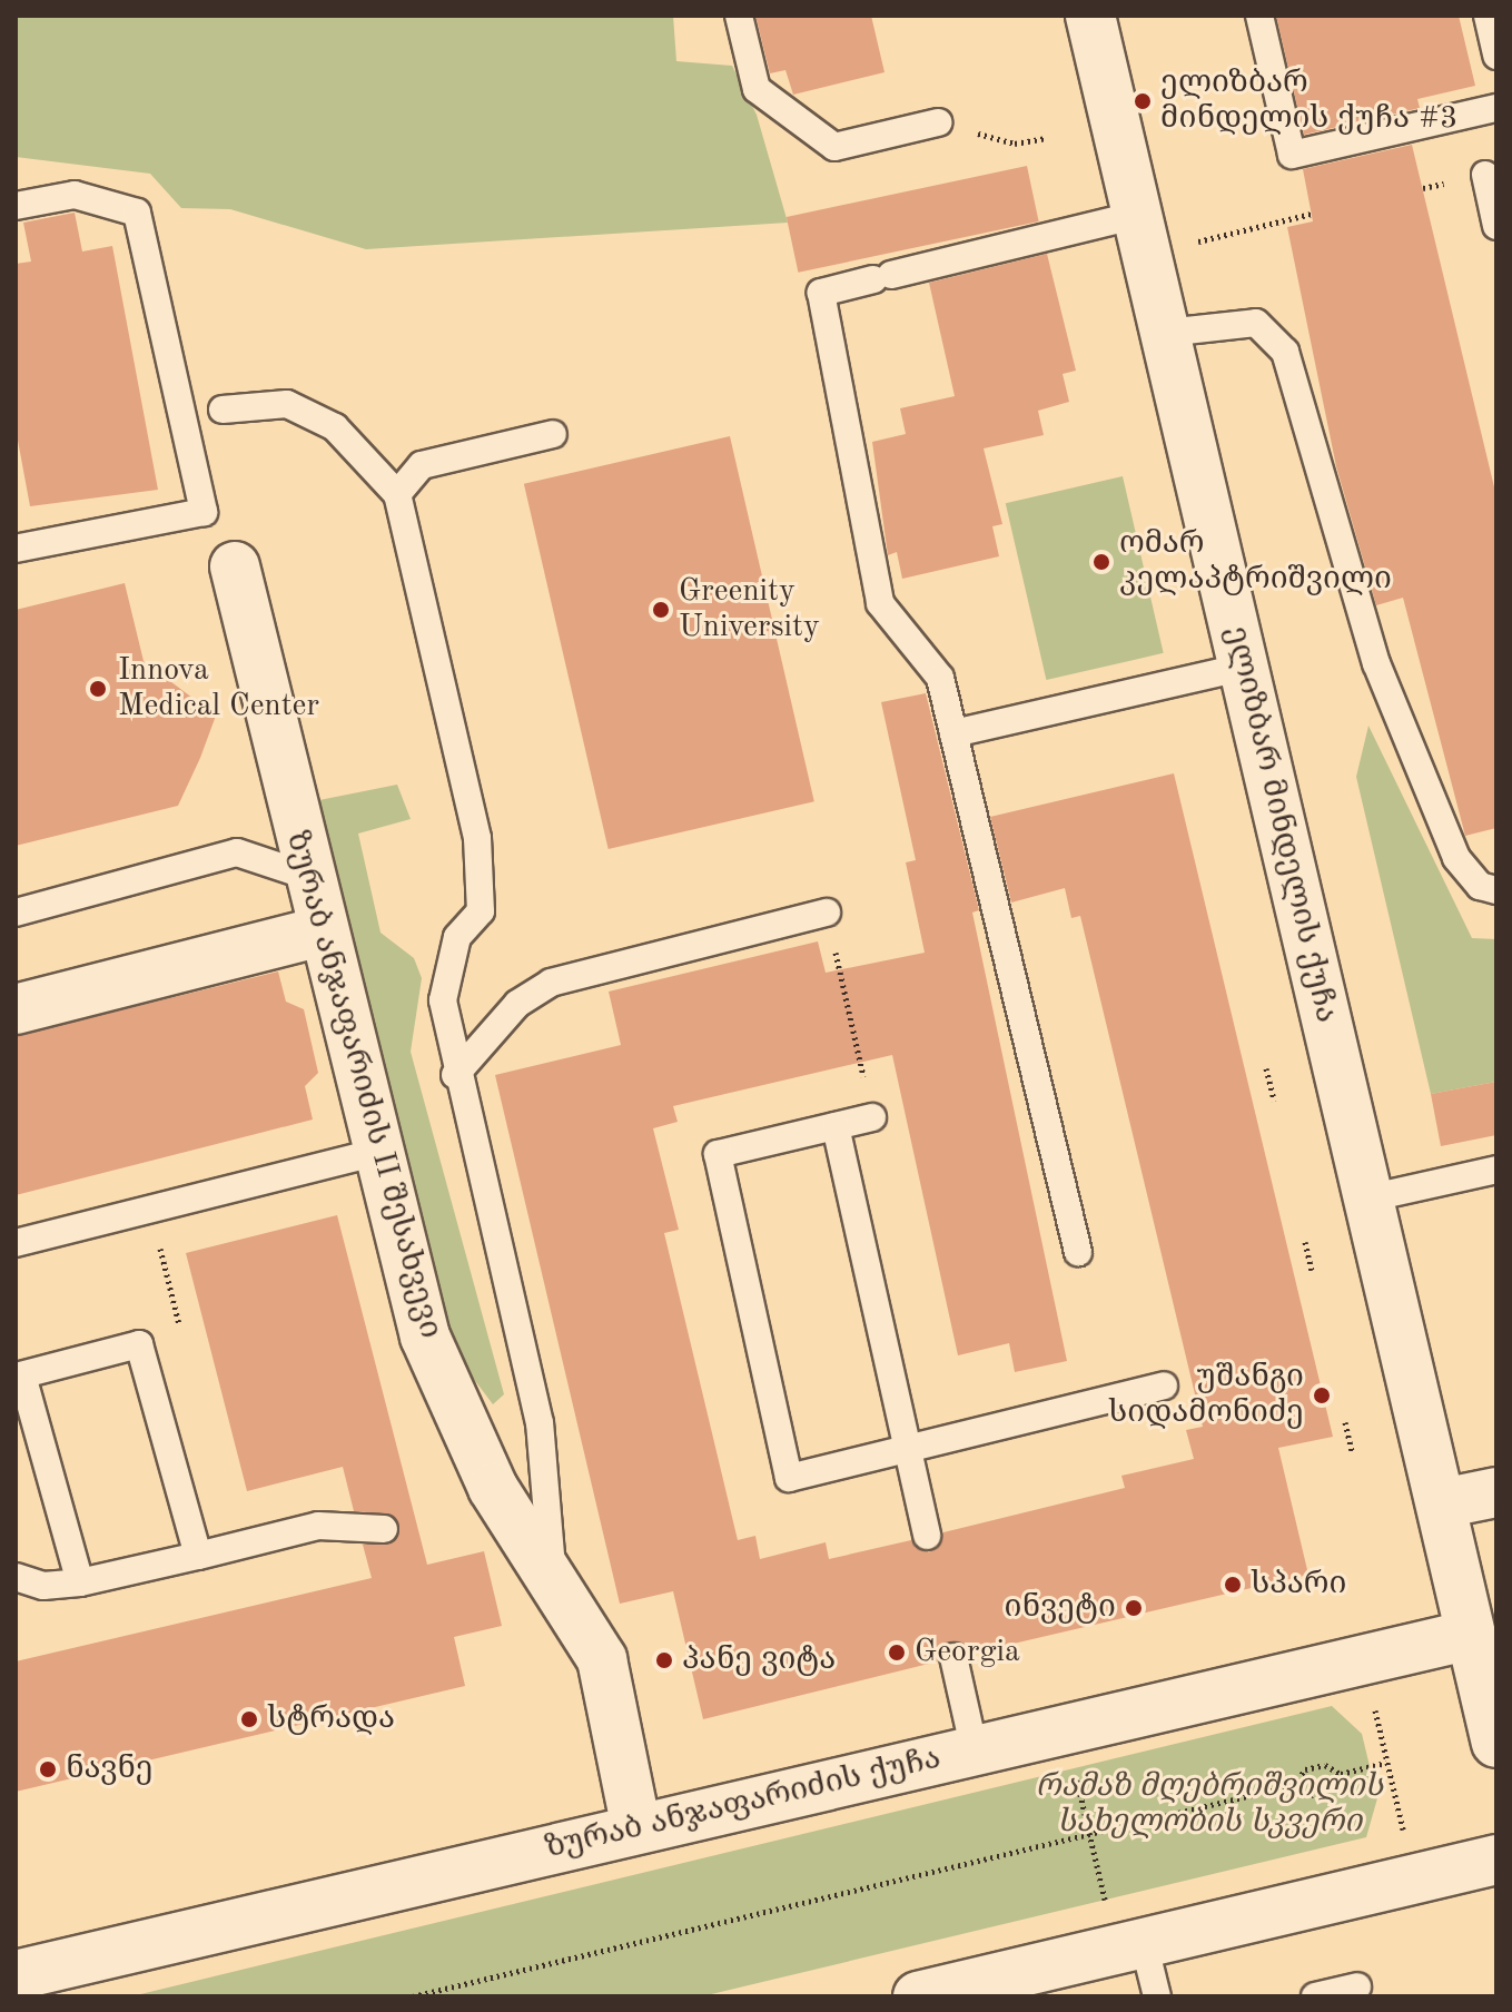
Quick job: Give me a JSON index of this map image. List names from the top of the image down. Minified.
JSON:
{"streets":{"street":["ელიზბარ მინდელის ქუჩა","ზურაბ ანჯაფარიძის II შესახვევი","ზურაბ ანჯაფარიძის ქუჩა"]},"crossings":[["ელიზბარ მინდელის ქუჩა","ზურაბ ანჯაფარიძის ქუჩა"],["ზურაბ ანჯაფარიძის II შესახვევი","ზურაბ ანჯაფარიძის ქუჩა"]],"parks":["რამაზ მღებრიშვილის სახელობის სკვერი"],"places":["ელიზბარ მინდელის ქუჩა #3","ომარ კელაპტრიშვილი","Greenity University","Innova Medical Center","უშანგი სიდამონიძე","სპარი","ინვეტი","Georgia","პანე ვიტა","სტრადა","ნავნე"]}
